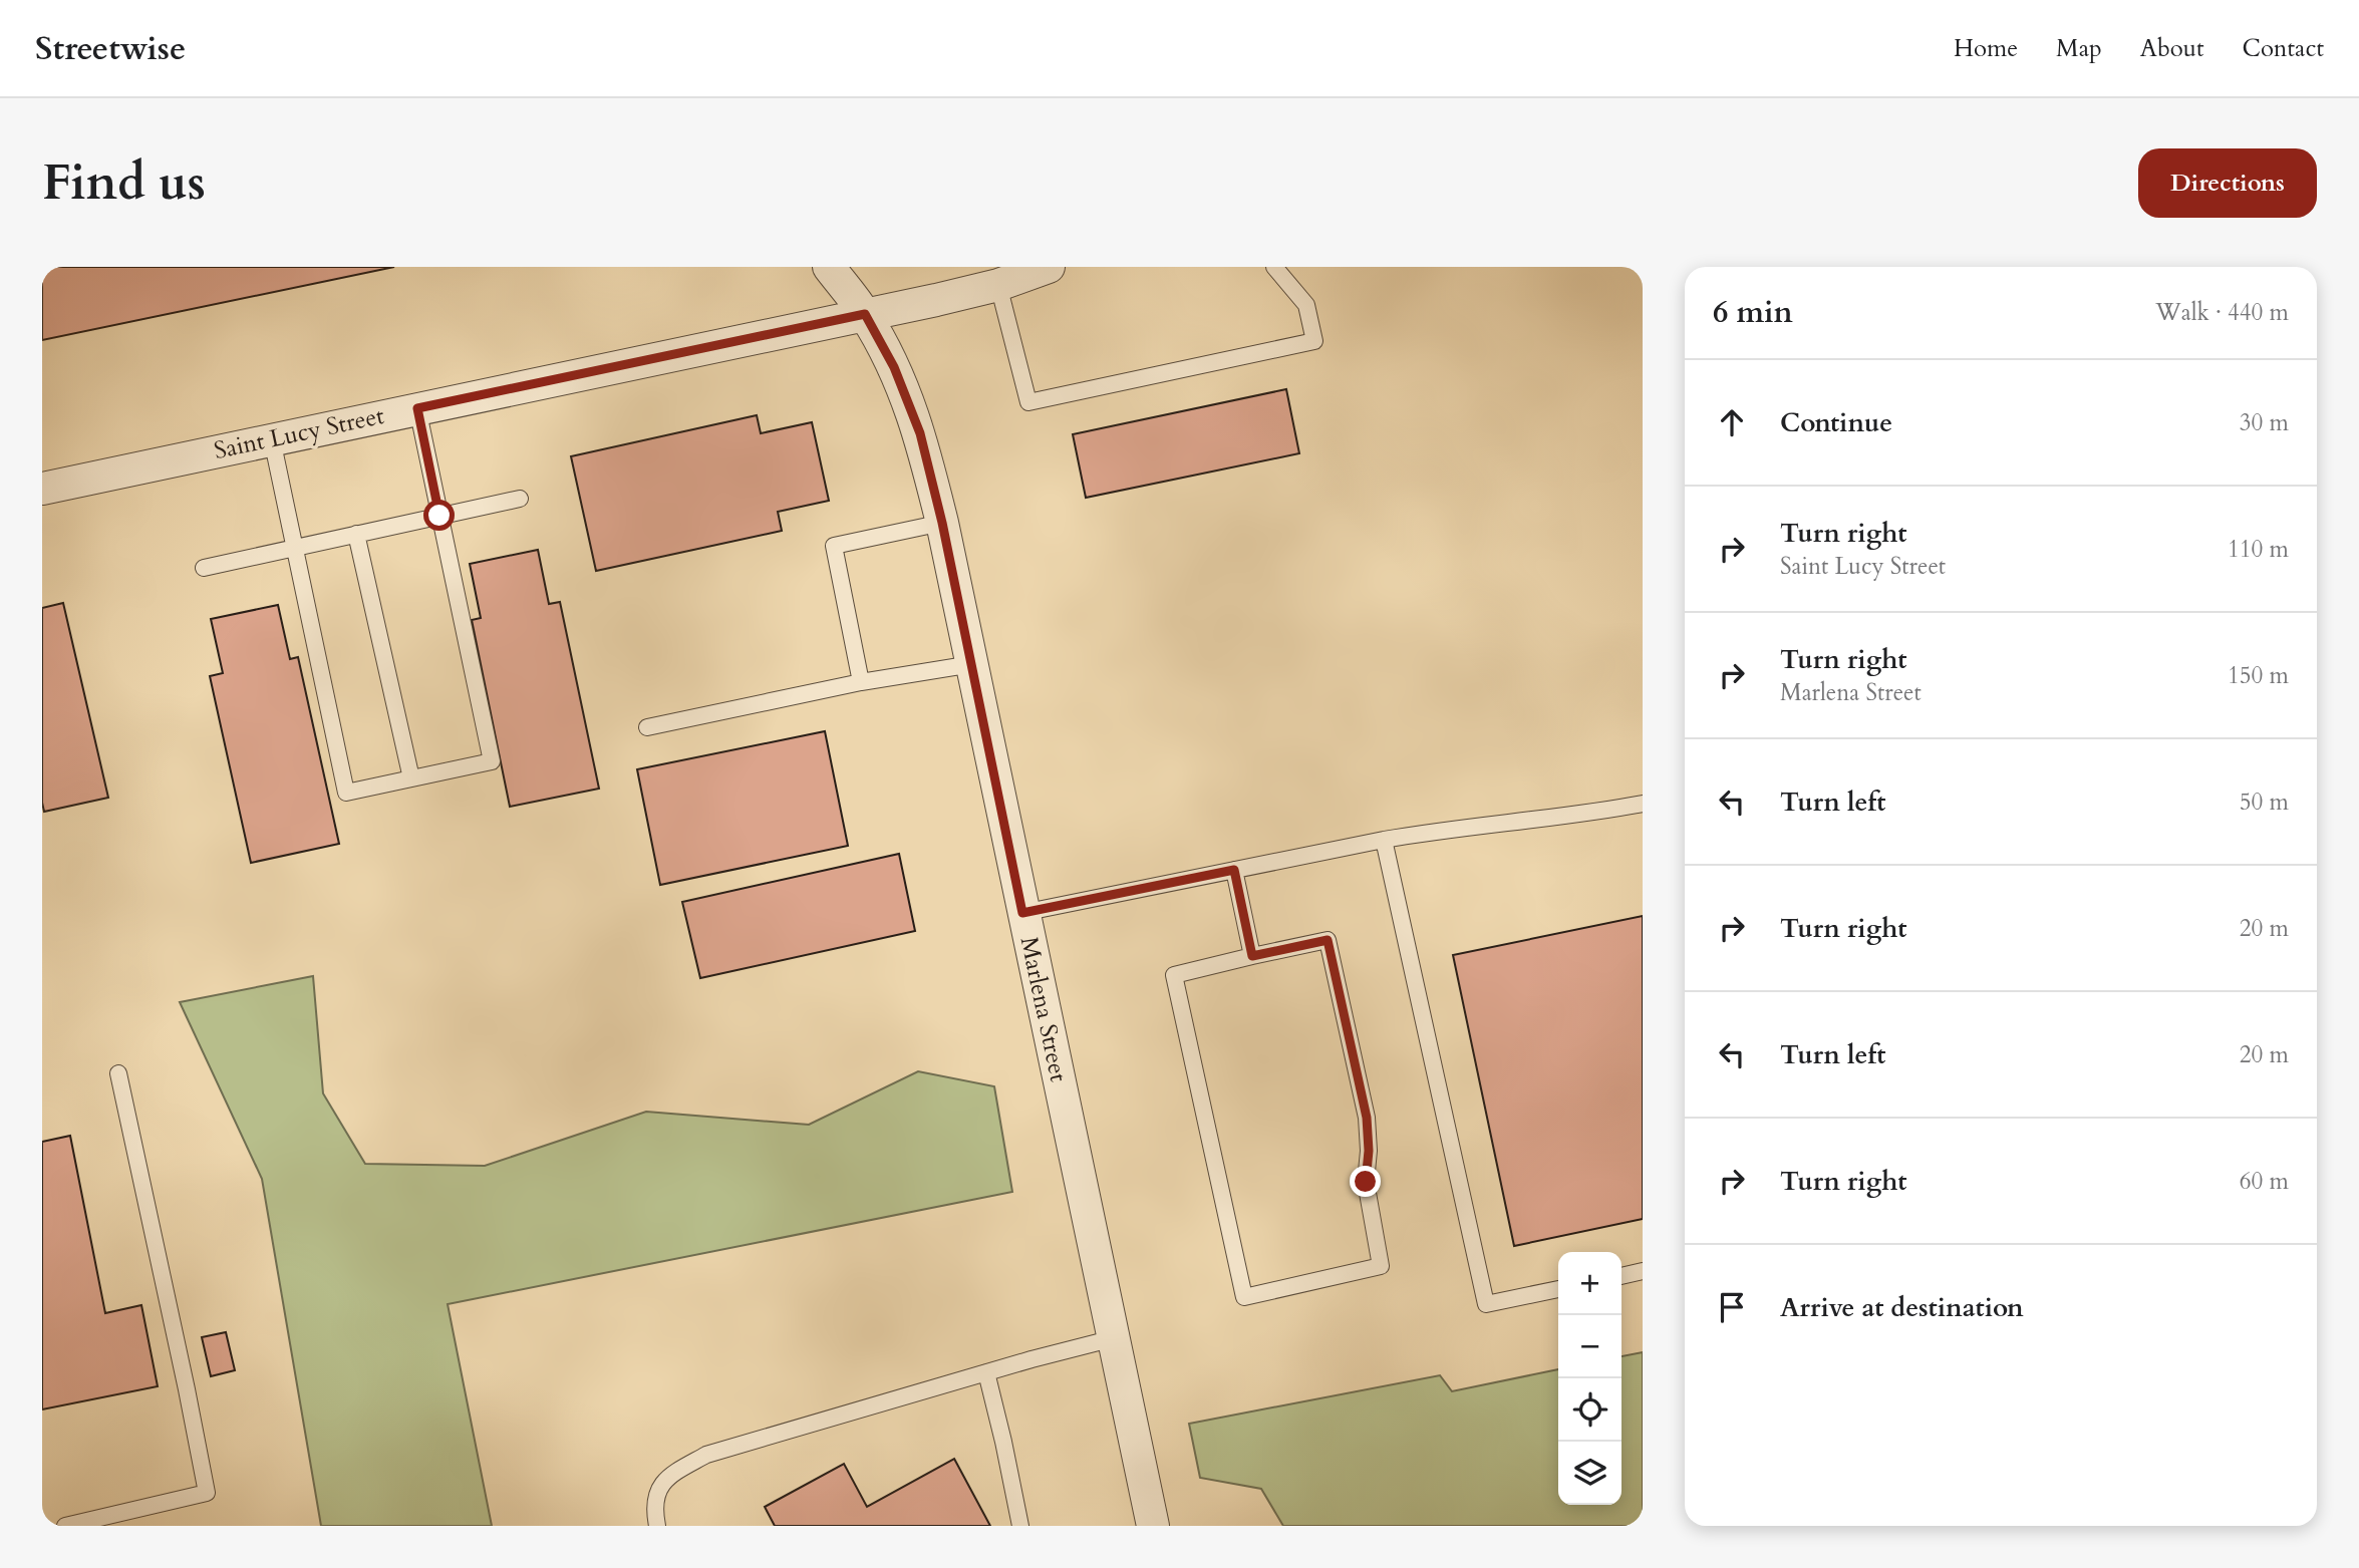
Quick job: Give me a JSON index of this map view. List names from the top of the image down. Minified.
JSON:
{"streets":{"street":["Saint Lucy Street","Marlena Street"]},"crossings":[["Saint Lucy Street","Marlena Street"]],"page":{"header":"Streetwise","nav":["Home","Map","About","Contact"],"buttons":"Directions","title":"Find us","heading":["6 min","Walk · 440 m"],"list":[["Continue","30 m"],["Turn right","Saint Lucy Street","110 m"],["Turn right","Marlena Street","150 m"],["Turn left","50 m"],["Turn right","20 m"],["Turn left","20 m"],["Turn right","60 m"],"Arrive at destination"],"map_buttons":["+","−"]}}
